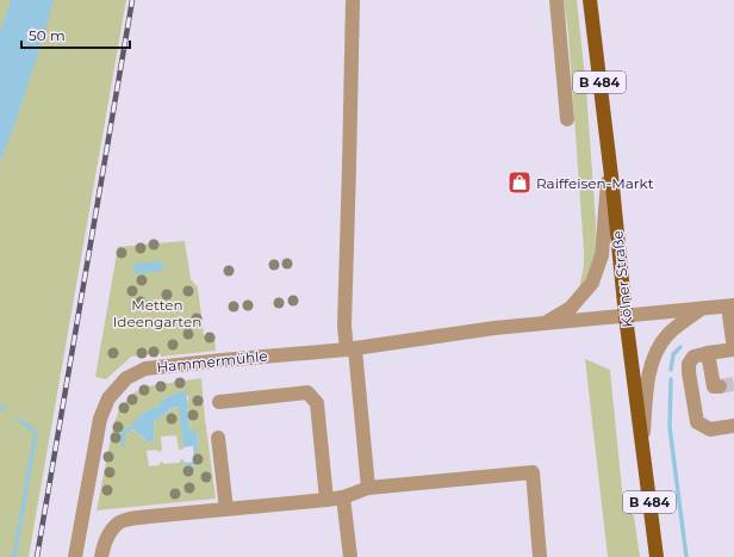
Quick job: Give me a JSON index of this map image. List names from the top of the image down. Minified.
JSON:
{"streets":{"main road":["B 484","Kölner Straße"],"street":["Hammermühle"]},"crossings":[["Kölner Straße","Hammermühle"]],"parks":["Metten Ideengarten"],"places":{"shop":["Raiffeisen-Markt"]},"scale_bar":"50 m"}
